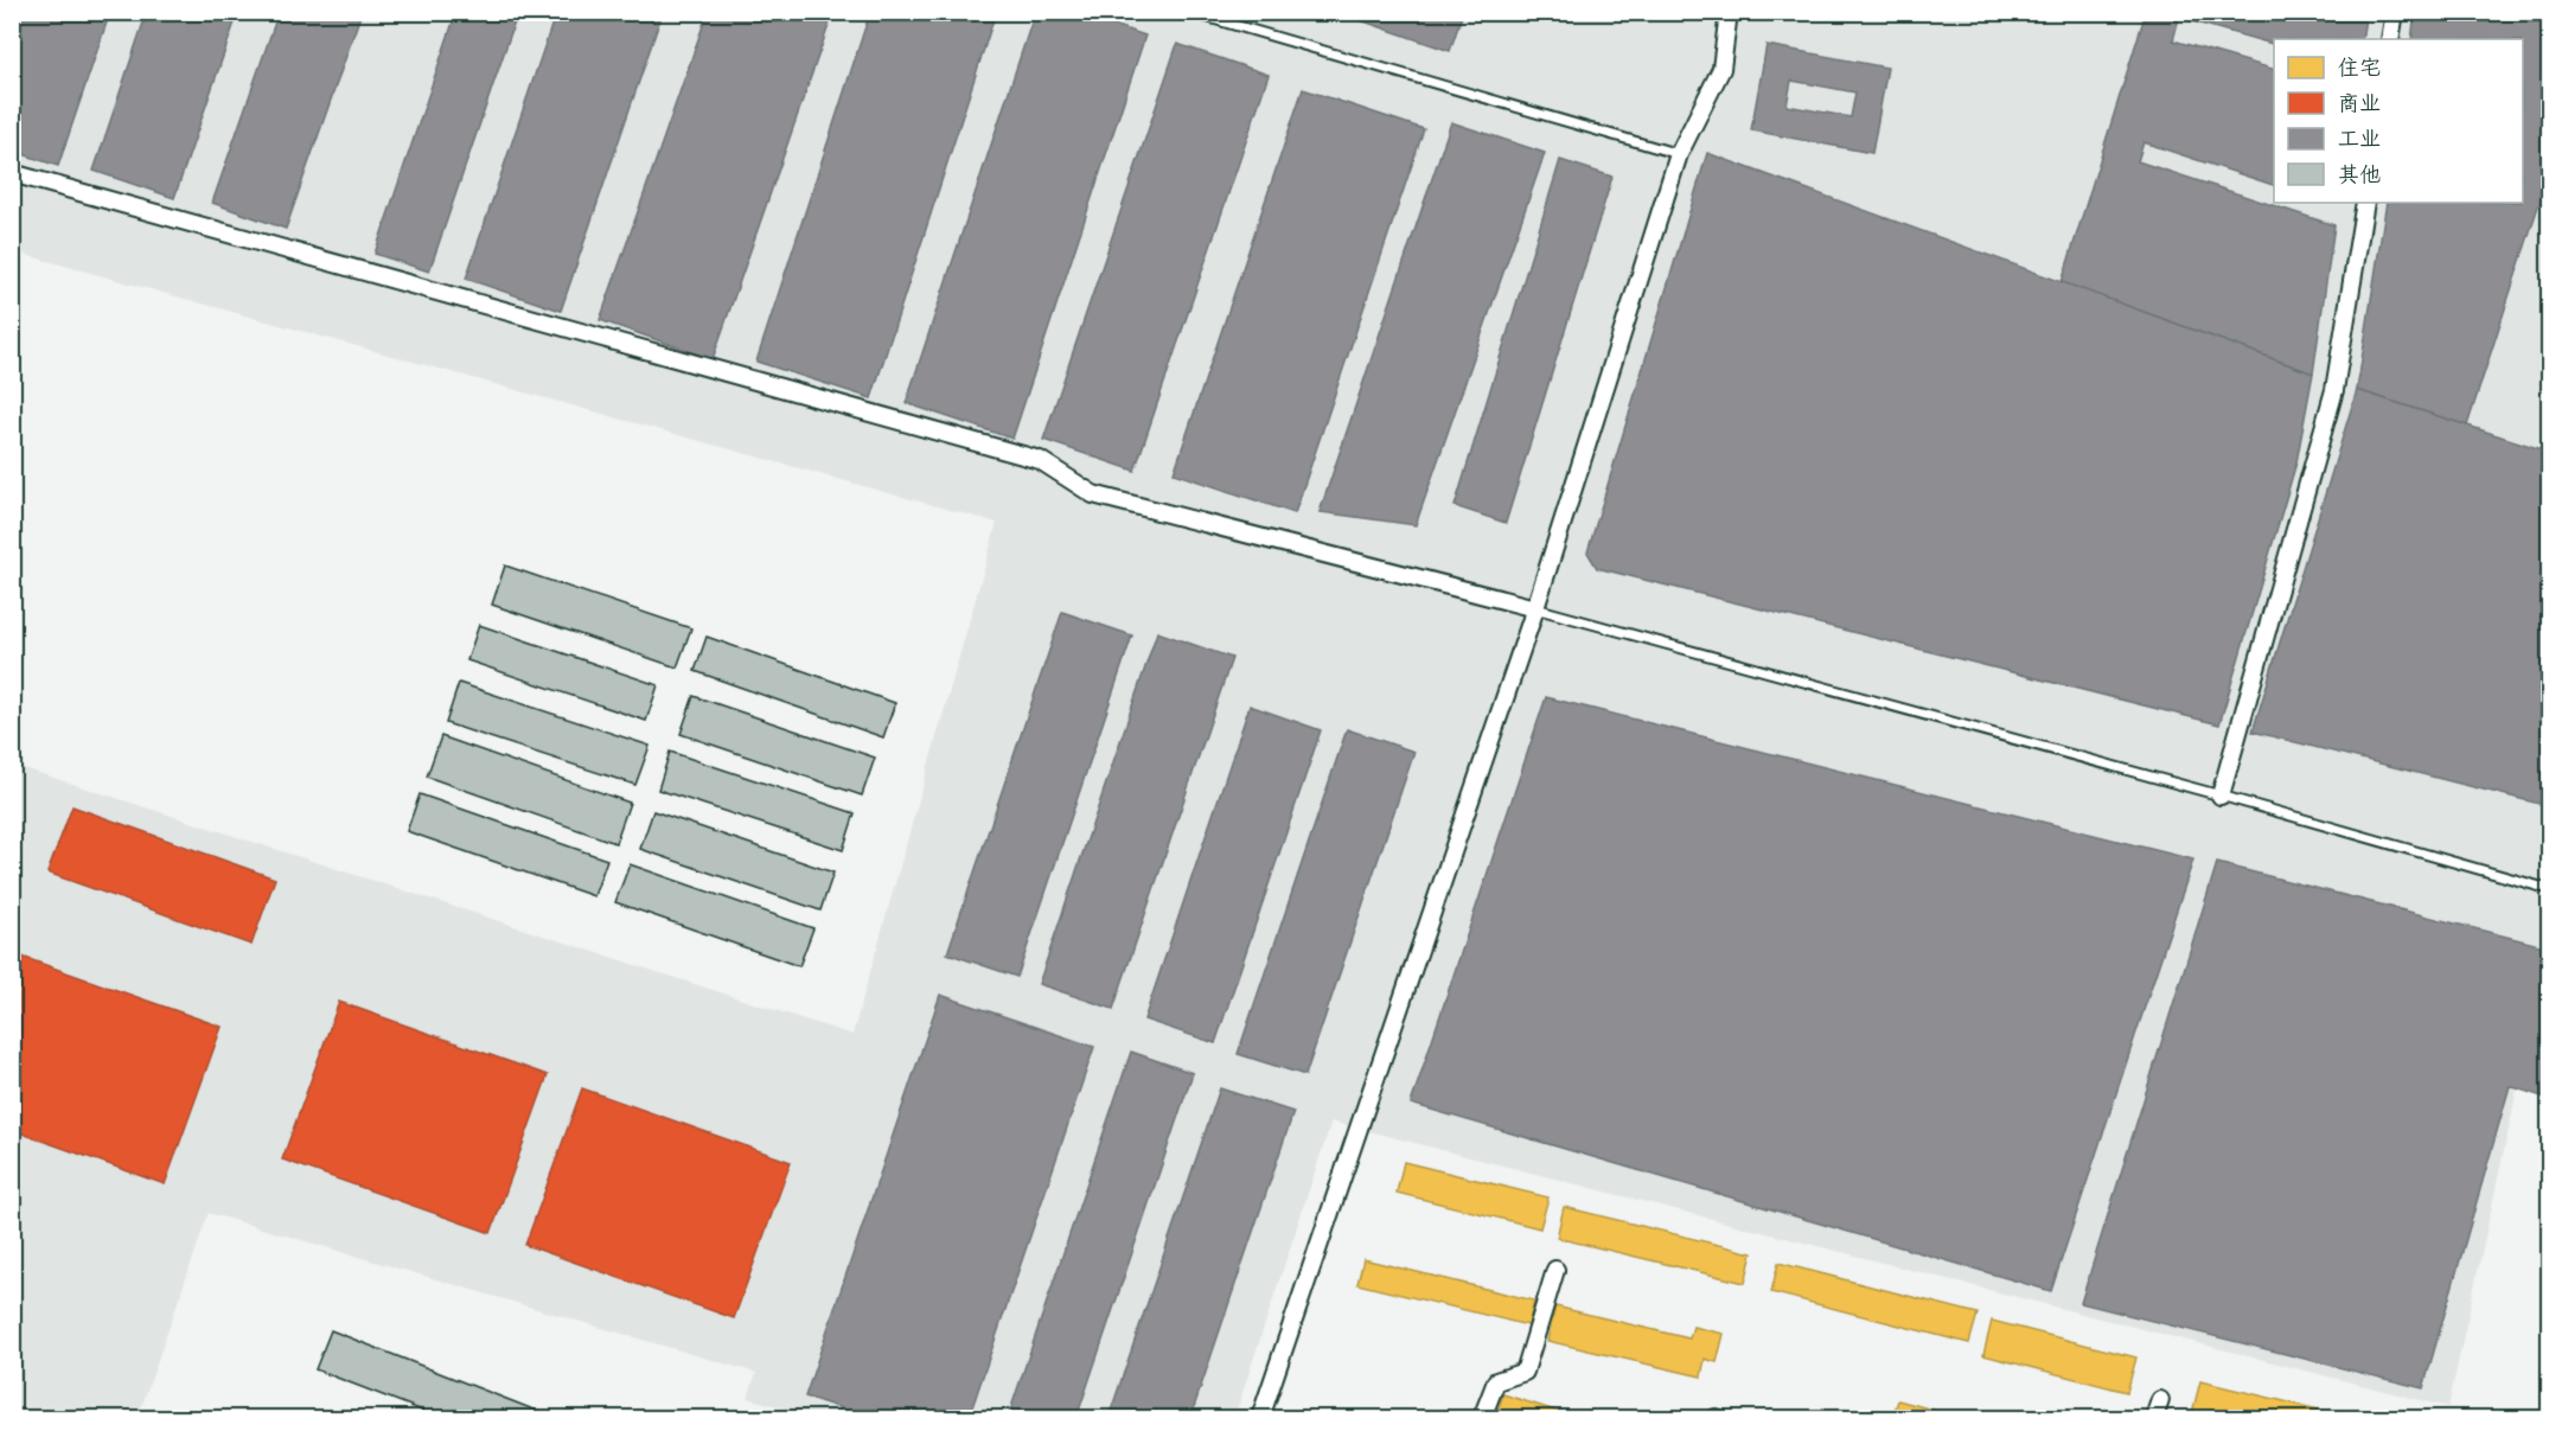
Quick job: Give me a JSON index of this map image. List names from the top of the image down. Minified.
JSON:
{"legend":["住宅","商业","工业","其他"]}
